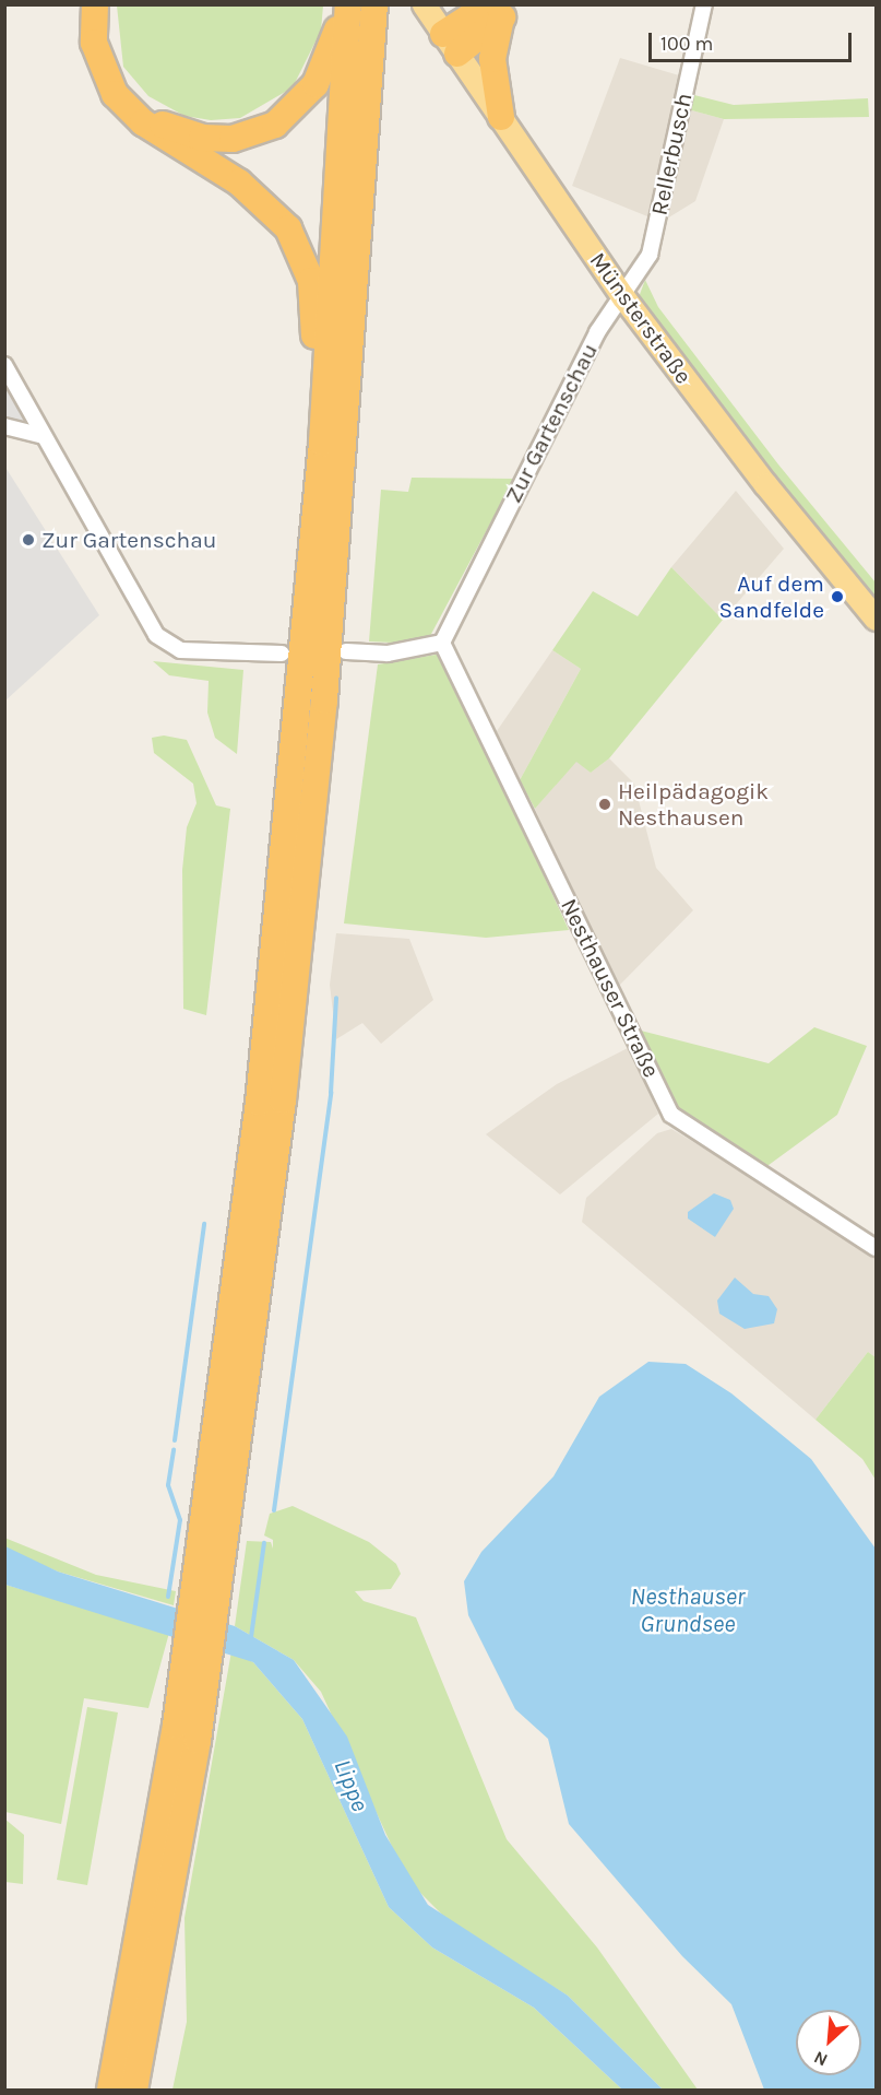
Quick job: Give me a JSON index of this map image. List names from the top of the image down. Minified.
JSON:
{"streets":{"main road":["Münsterstraße"],"street":["Rellerbusch","Zur Gartenschau","Nesthauser Straße"]},"crossings":[["Rellerbusch","Münsterstraße"],["Rellerbusch","Zur Gartenschau"],["Münsterstraße","Zur Gartenschau"],["Zur Gartenschau","Nesthauser Straße"]],"water":["Nesthauser Grundsee","Lippe"],"places":["Zur Gartenschau","Auf dem Sandfelde","Heilpädagogik Nesthausen"],"scale_bar":"100 m","north":"bottom left"}
